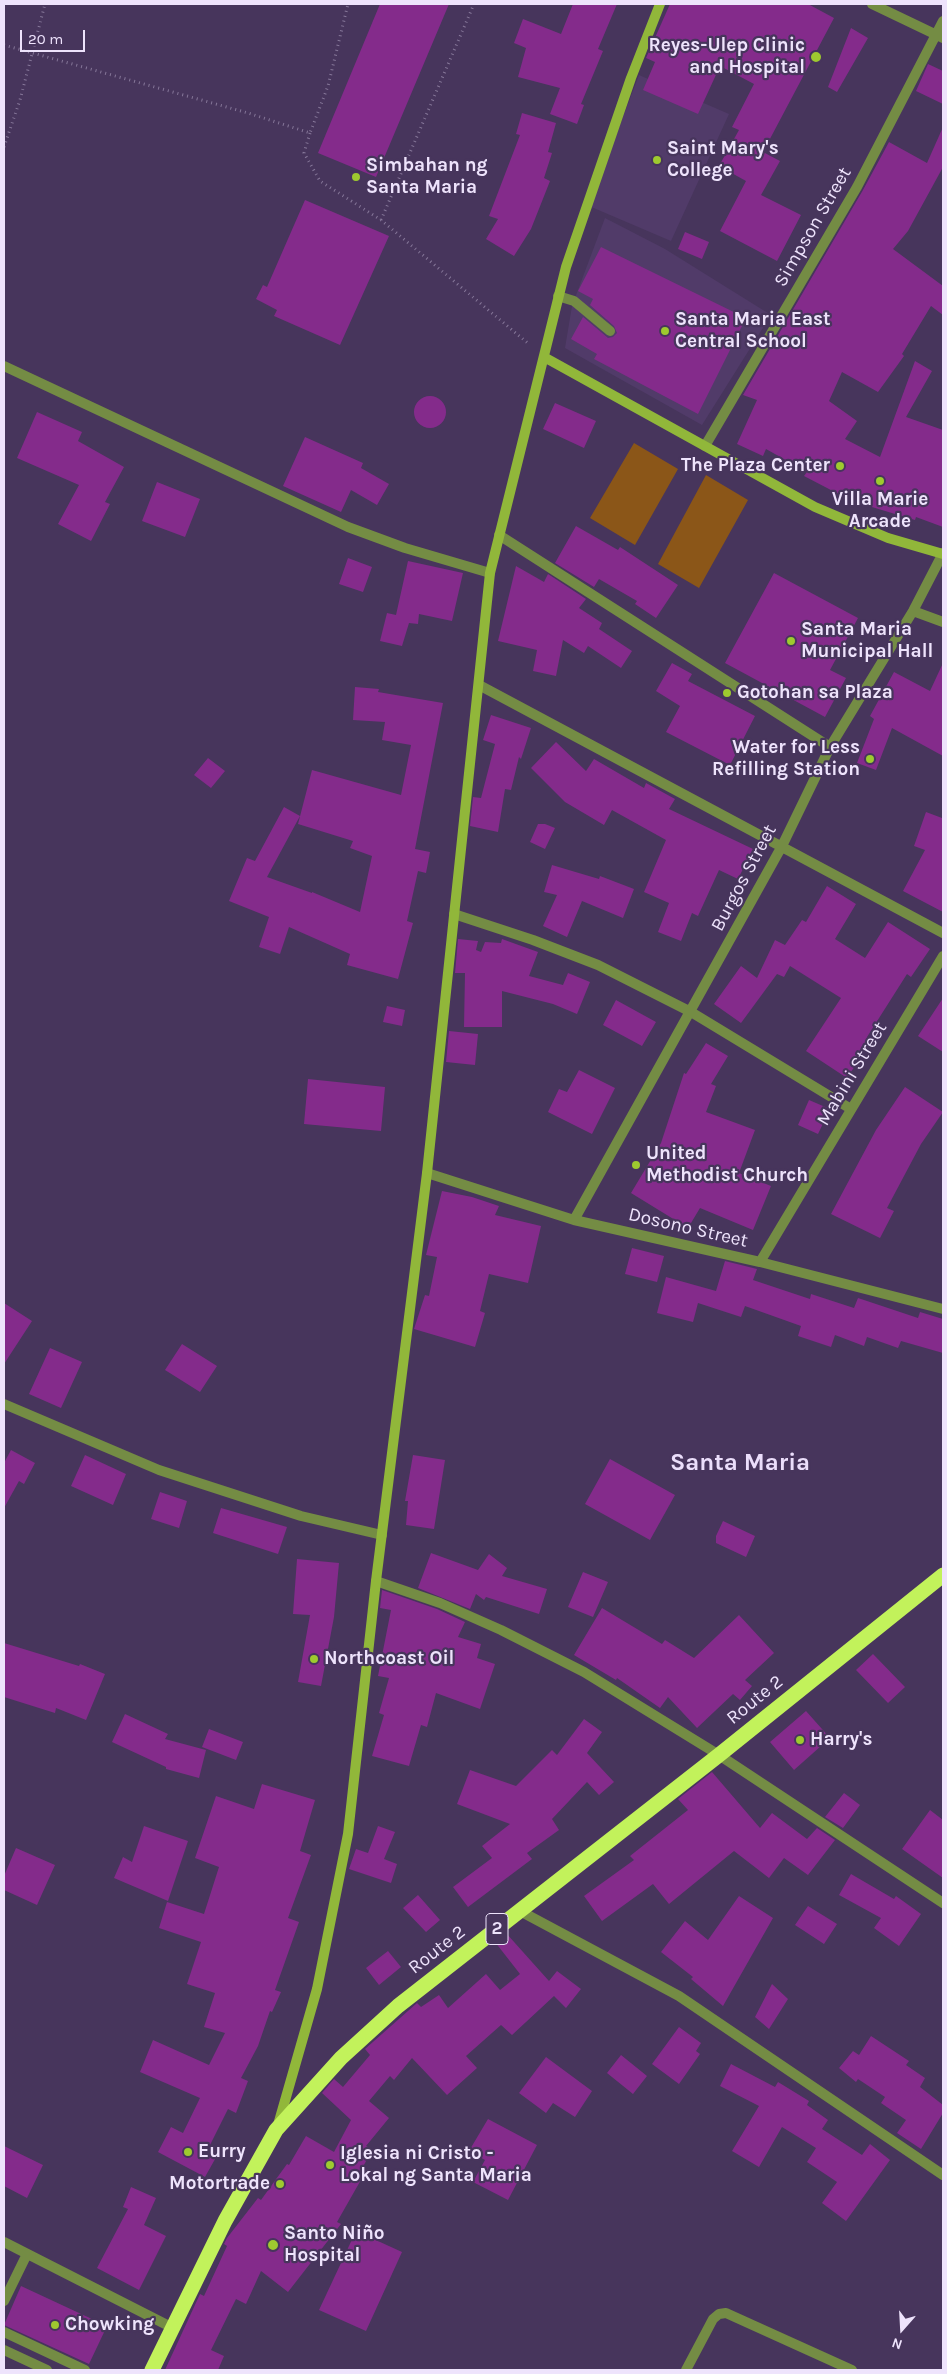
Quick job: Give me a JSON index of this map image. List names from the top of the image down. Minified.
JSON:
{"streets":{"highway":["Route 2","2"],"street":["Simpson Street","Burgos Street","Mabini Street","Dosono Street"]},"crossings":[["Burgos Street","Dosono Street"],["Mabini Street","Dosono Street"]],"districts":["Santa Maria"],"places":["Reyes-Ulep Clinic and Hospital","Saint Mary's College","Simbahan ng Santa Maria","Santa Maria East Central School","The Plaza Center","Villa Marie Arcade","Santa Maria Municipal Hall","Gotohan sa Plaza","Water for Less Refilling Station","United Methodist Church","Northcoast Oil","Harry's","Eurry","Iglesia ni Cristo - Lokal ng Santa Maria","Motortrade","Santo Niño Hospital","Chowking"],"scale_bar":"20 m","north":"bottom"}
